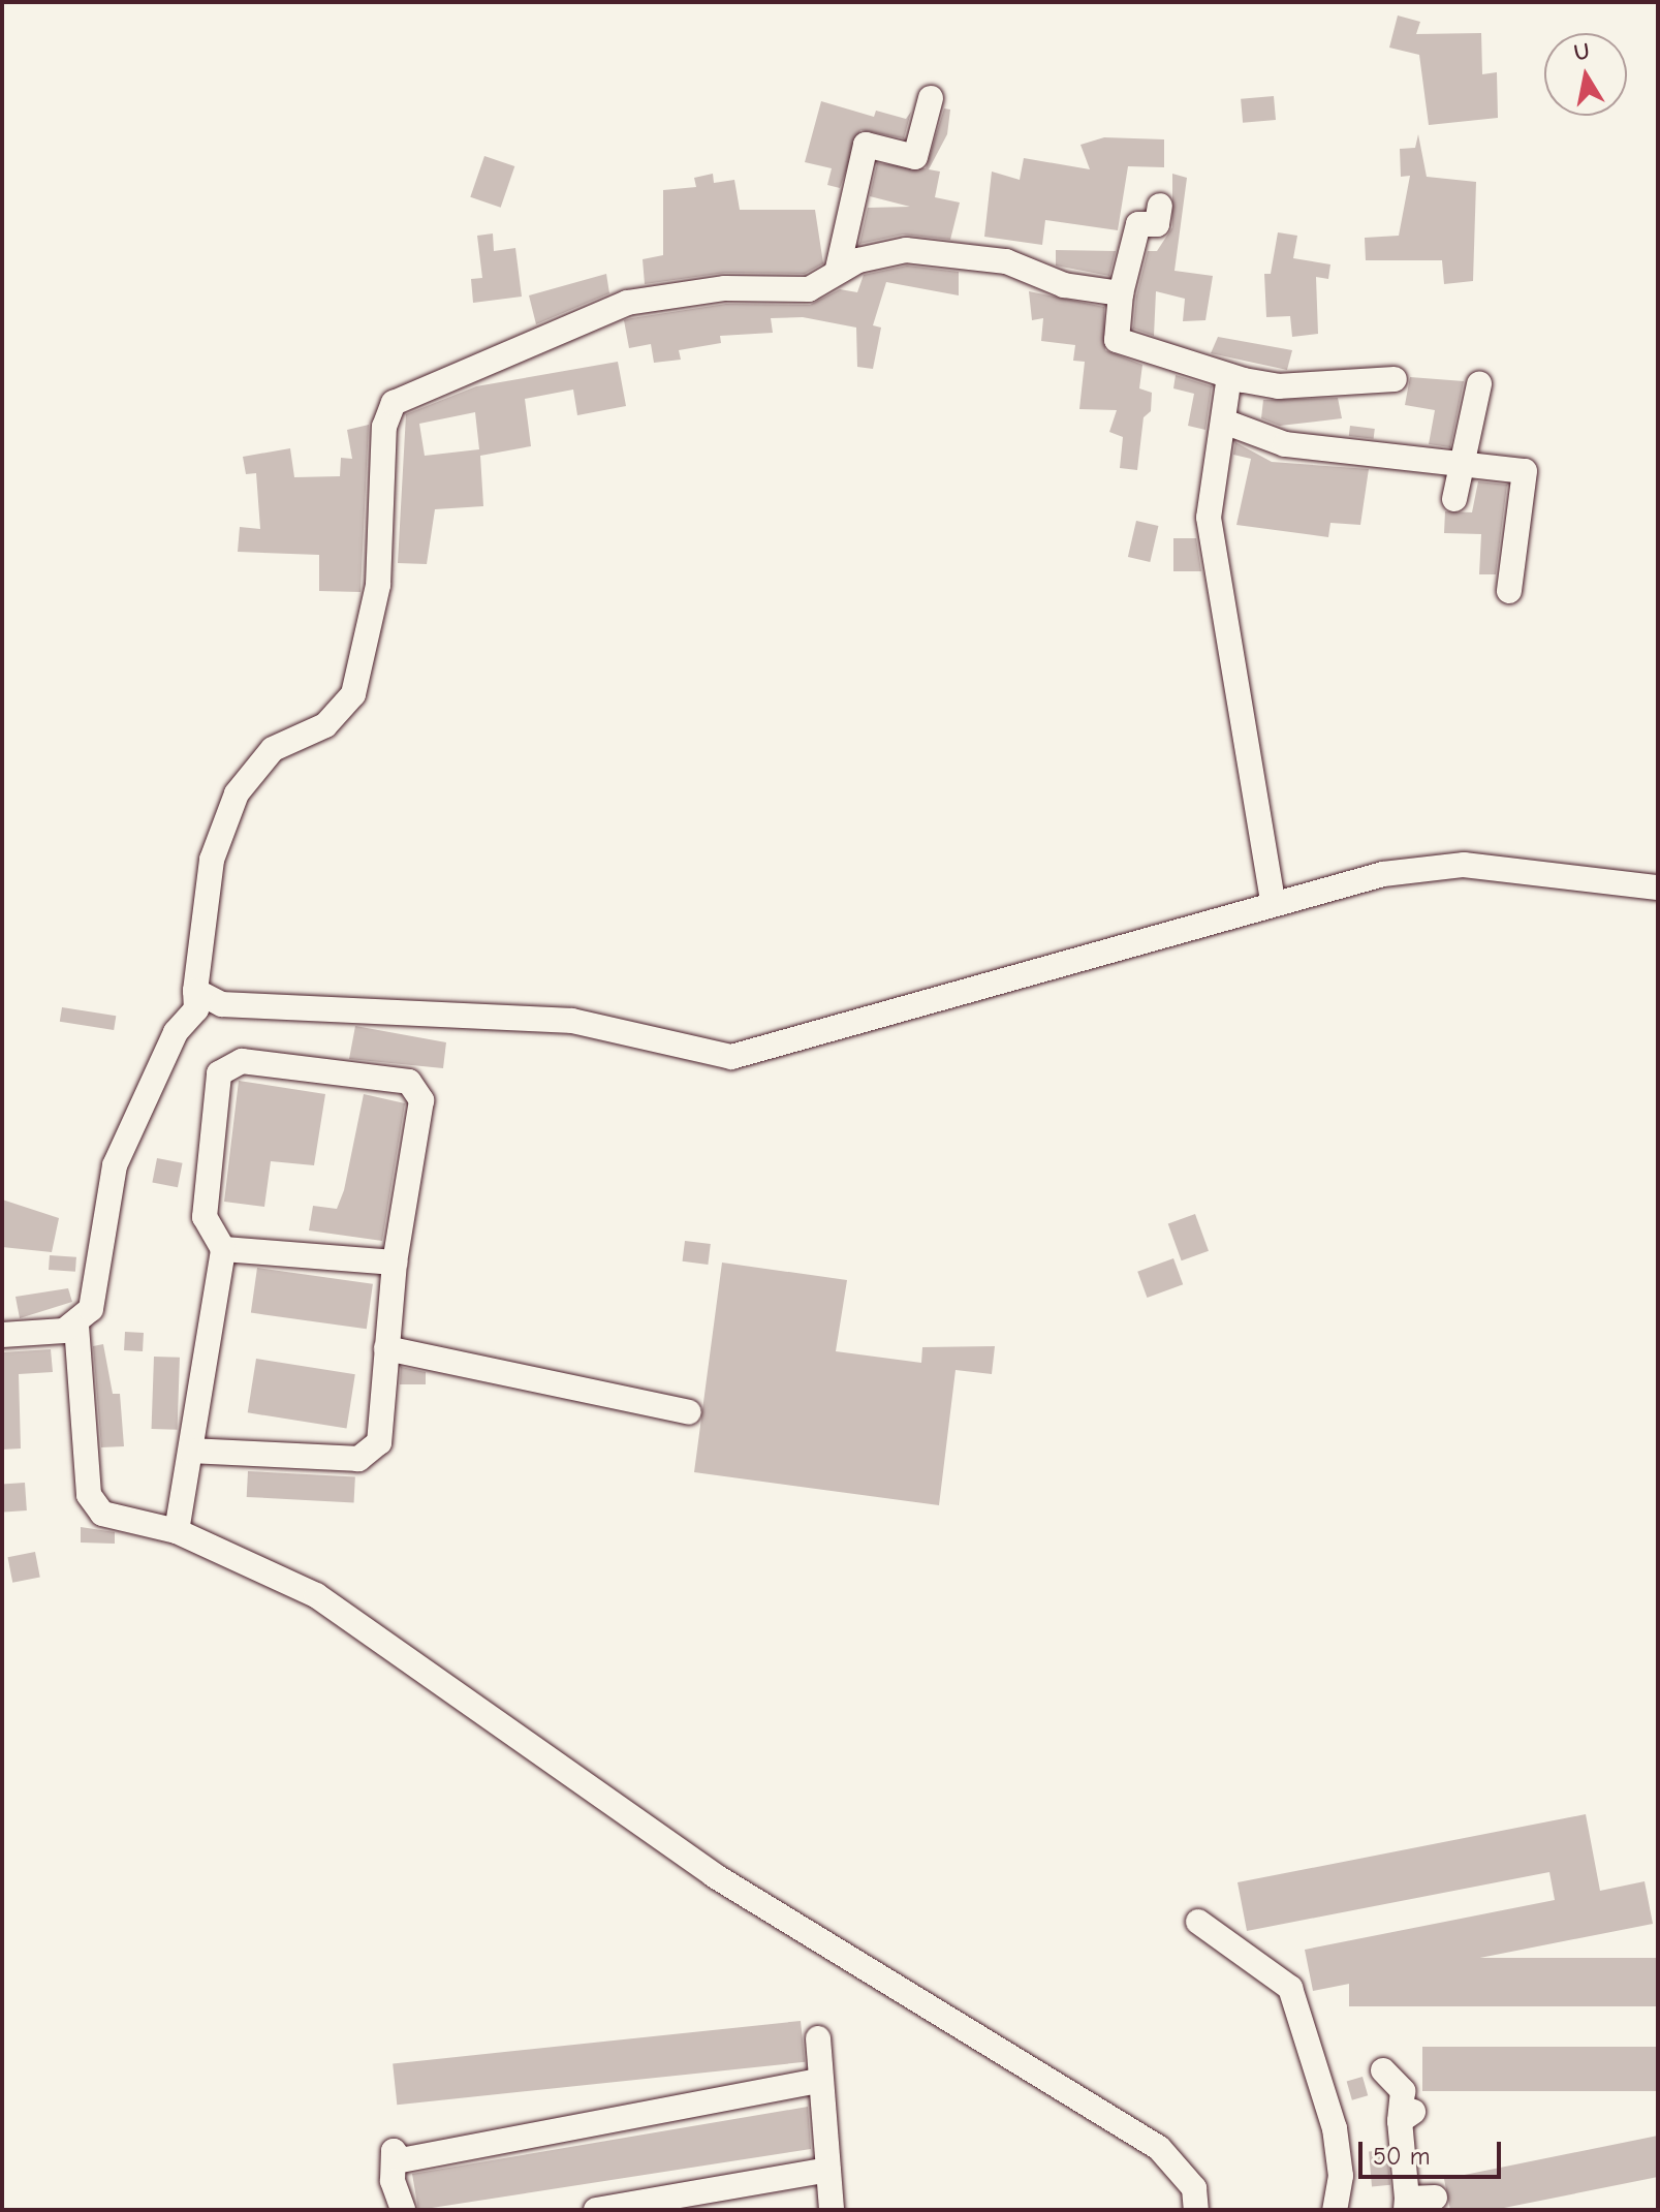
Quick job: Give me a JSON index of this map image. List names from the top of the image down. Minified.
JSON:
{"scale_bar":"50 m","north":"top"}
